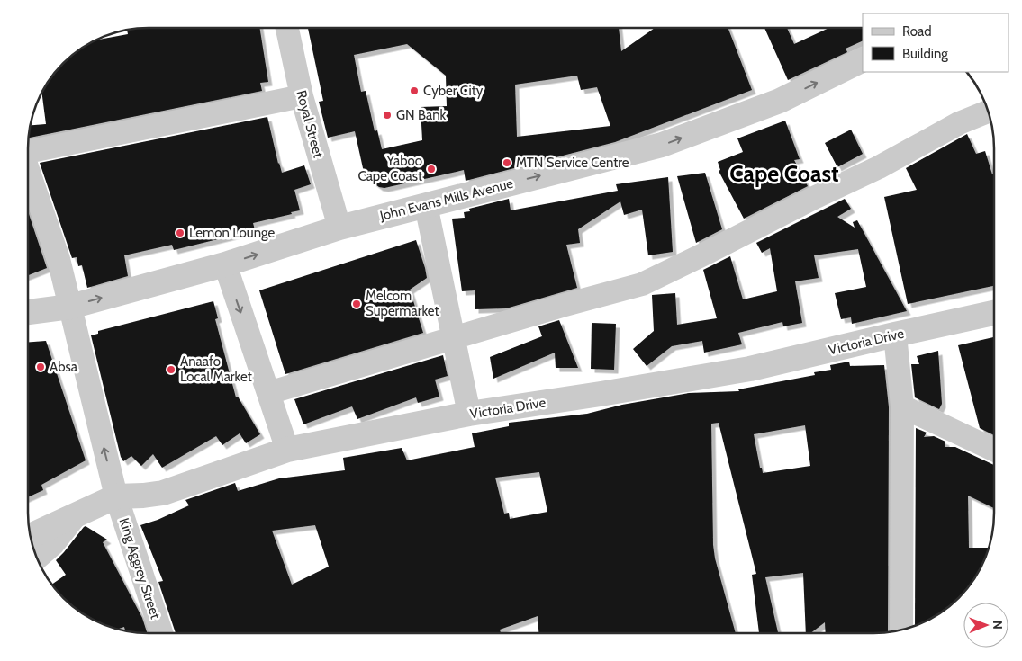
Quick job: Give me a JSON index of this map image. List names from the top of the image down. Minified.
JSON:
{"streets":{"street":["Royal Street","John Evans Mills Avenue","Victoria Drive","King Aggrey Street"]},"crossings":[["Royal Street","John Evans Mills Avenue"],["John Evans Mills Avenue","King Aggrey Street"],["Victoria Drive","King Aggrey Street"]],"districts":["Cape Coast"],"places":["Cyber City","GN Bank","MTN Service Centre","Yaboo Cape Coast","Lemon Lounge","Melcom Supermarket","Absa","Anaafo Local Market"],"legend":["Road","Building"],"north":"right"}
